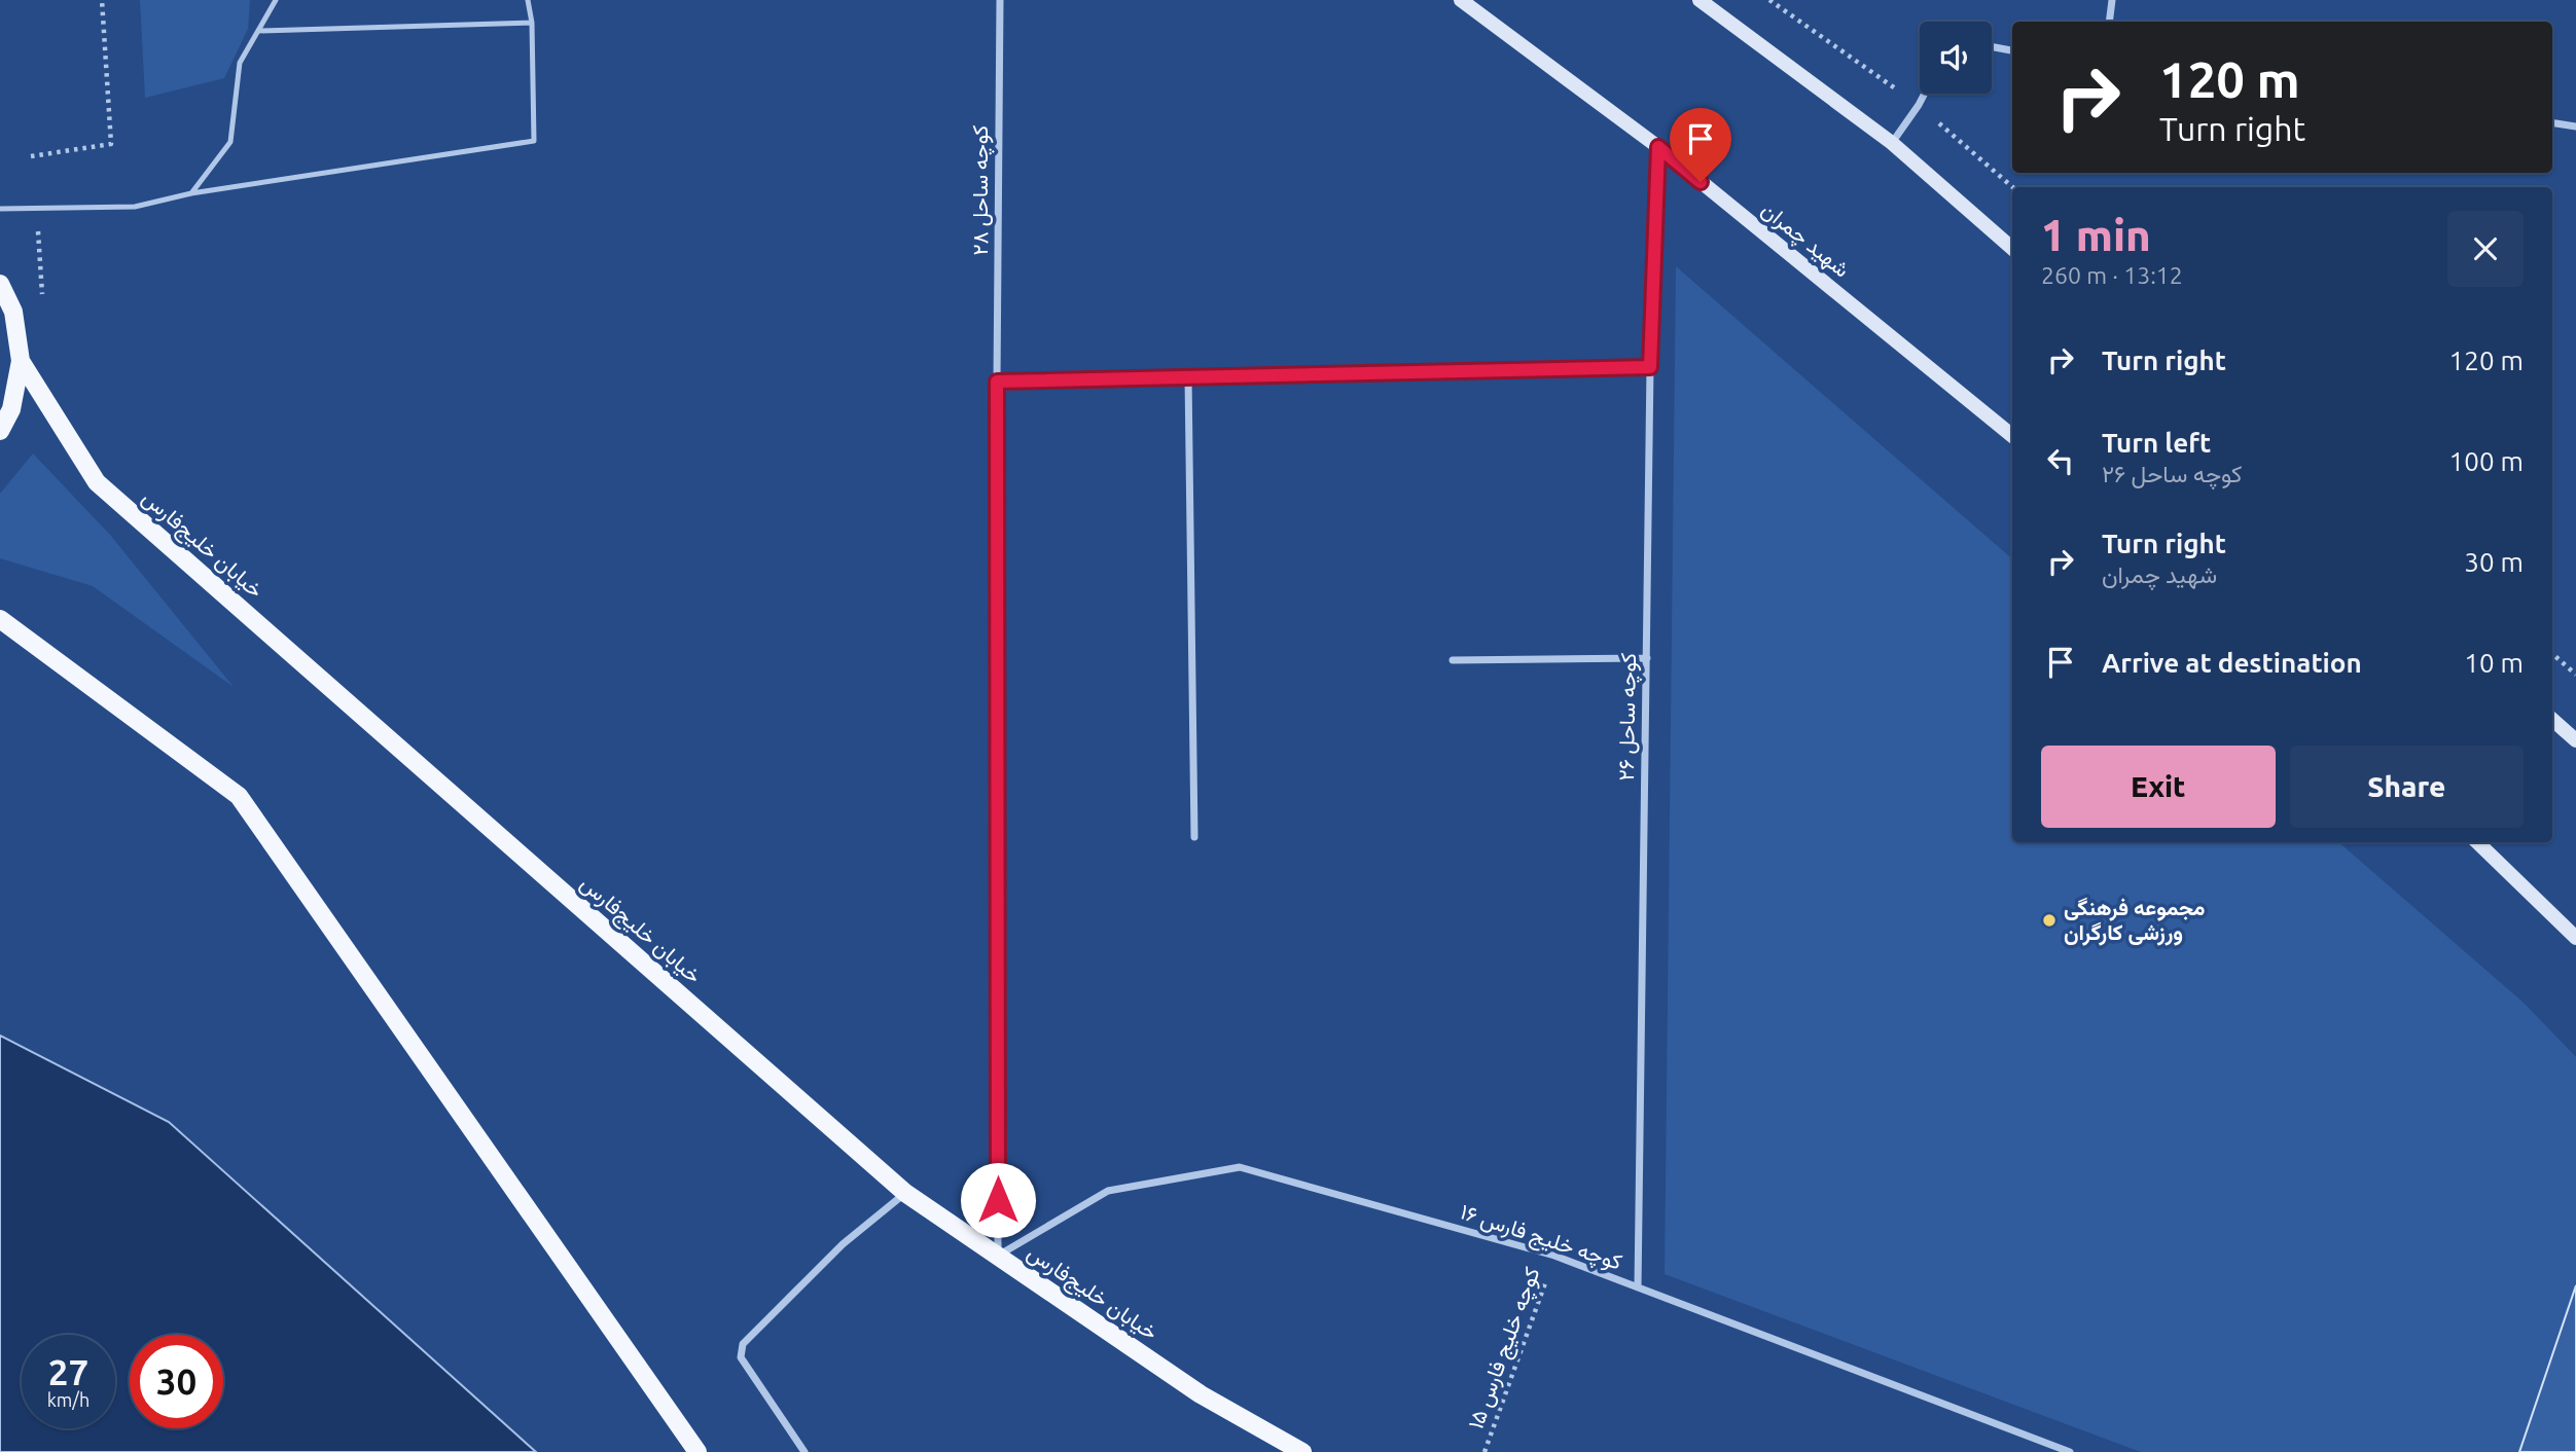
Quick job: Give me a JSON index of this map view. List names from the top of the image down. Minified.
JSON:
{"streets":{"main road":["خیابان خلیج‌فارس"],"street":["کوچه ساحل ۲۸","شهید چمران","کوچه ساحل ۲۶","کوچه خلیج فارس ۱۶"],"path":["کوچه خلیج فارس ۱۵"]},"crossings":[["کوچه ساحل ۲۸","خیابان خلیج‌فارس"],["کوچه ساحل ۲۸","کوچه خلیج فارس ۱۶"],["شهید چمران","کوچه ساحل ۲۶"],["خیابان خلیج‌فارس","کوچه خلیج فارس ۱۶"],["کوچه ساحل ۲۶","کوچه خلیج فارس ۱۶"],["کوچه خلیج فارس ۱۶","کوچه خلیج فارس ۱۵"]],"places":["مجموعه فرهنگی ورزشی کارگران"],"page":{"turn":["120 m","Turn right"],"heading":["1 min","260 m · 13:12"],"list":[{"name":"Turn right","value":"120 m"},{"name":"Turn left","note":"کوچه ساحل ۲۶","value":"100 m"},{"name":"Turn right","note":"شهید چمران","value":"30 m"},{"name":"Arrive at destination","value":"10 m"}],"buttons":["Exit","Share"],"speed":"27 km/h","limit":"30"}}
